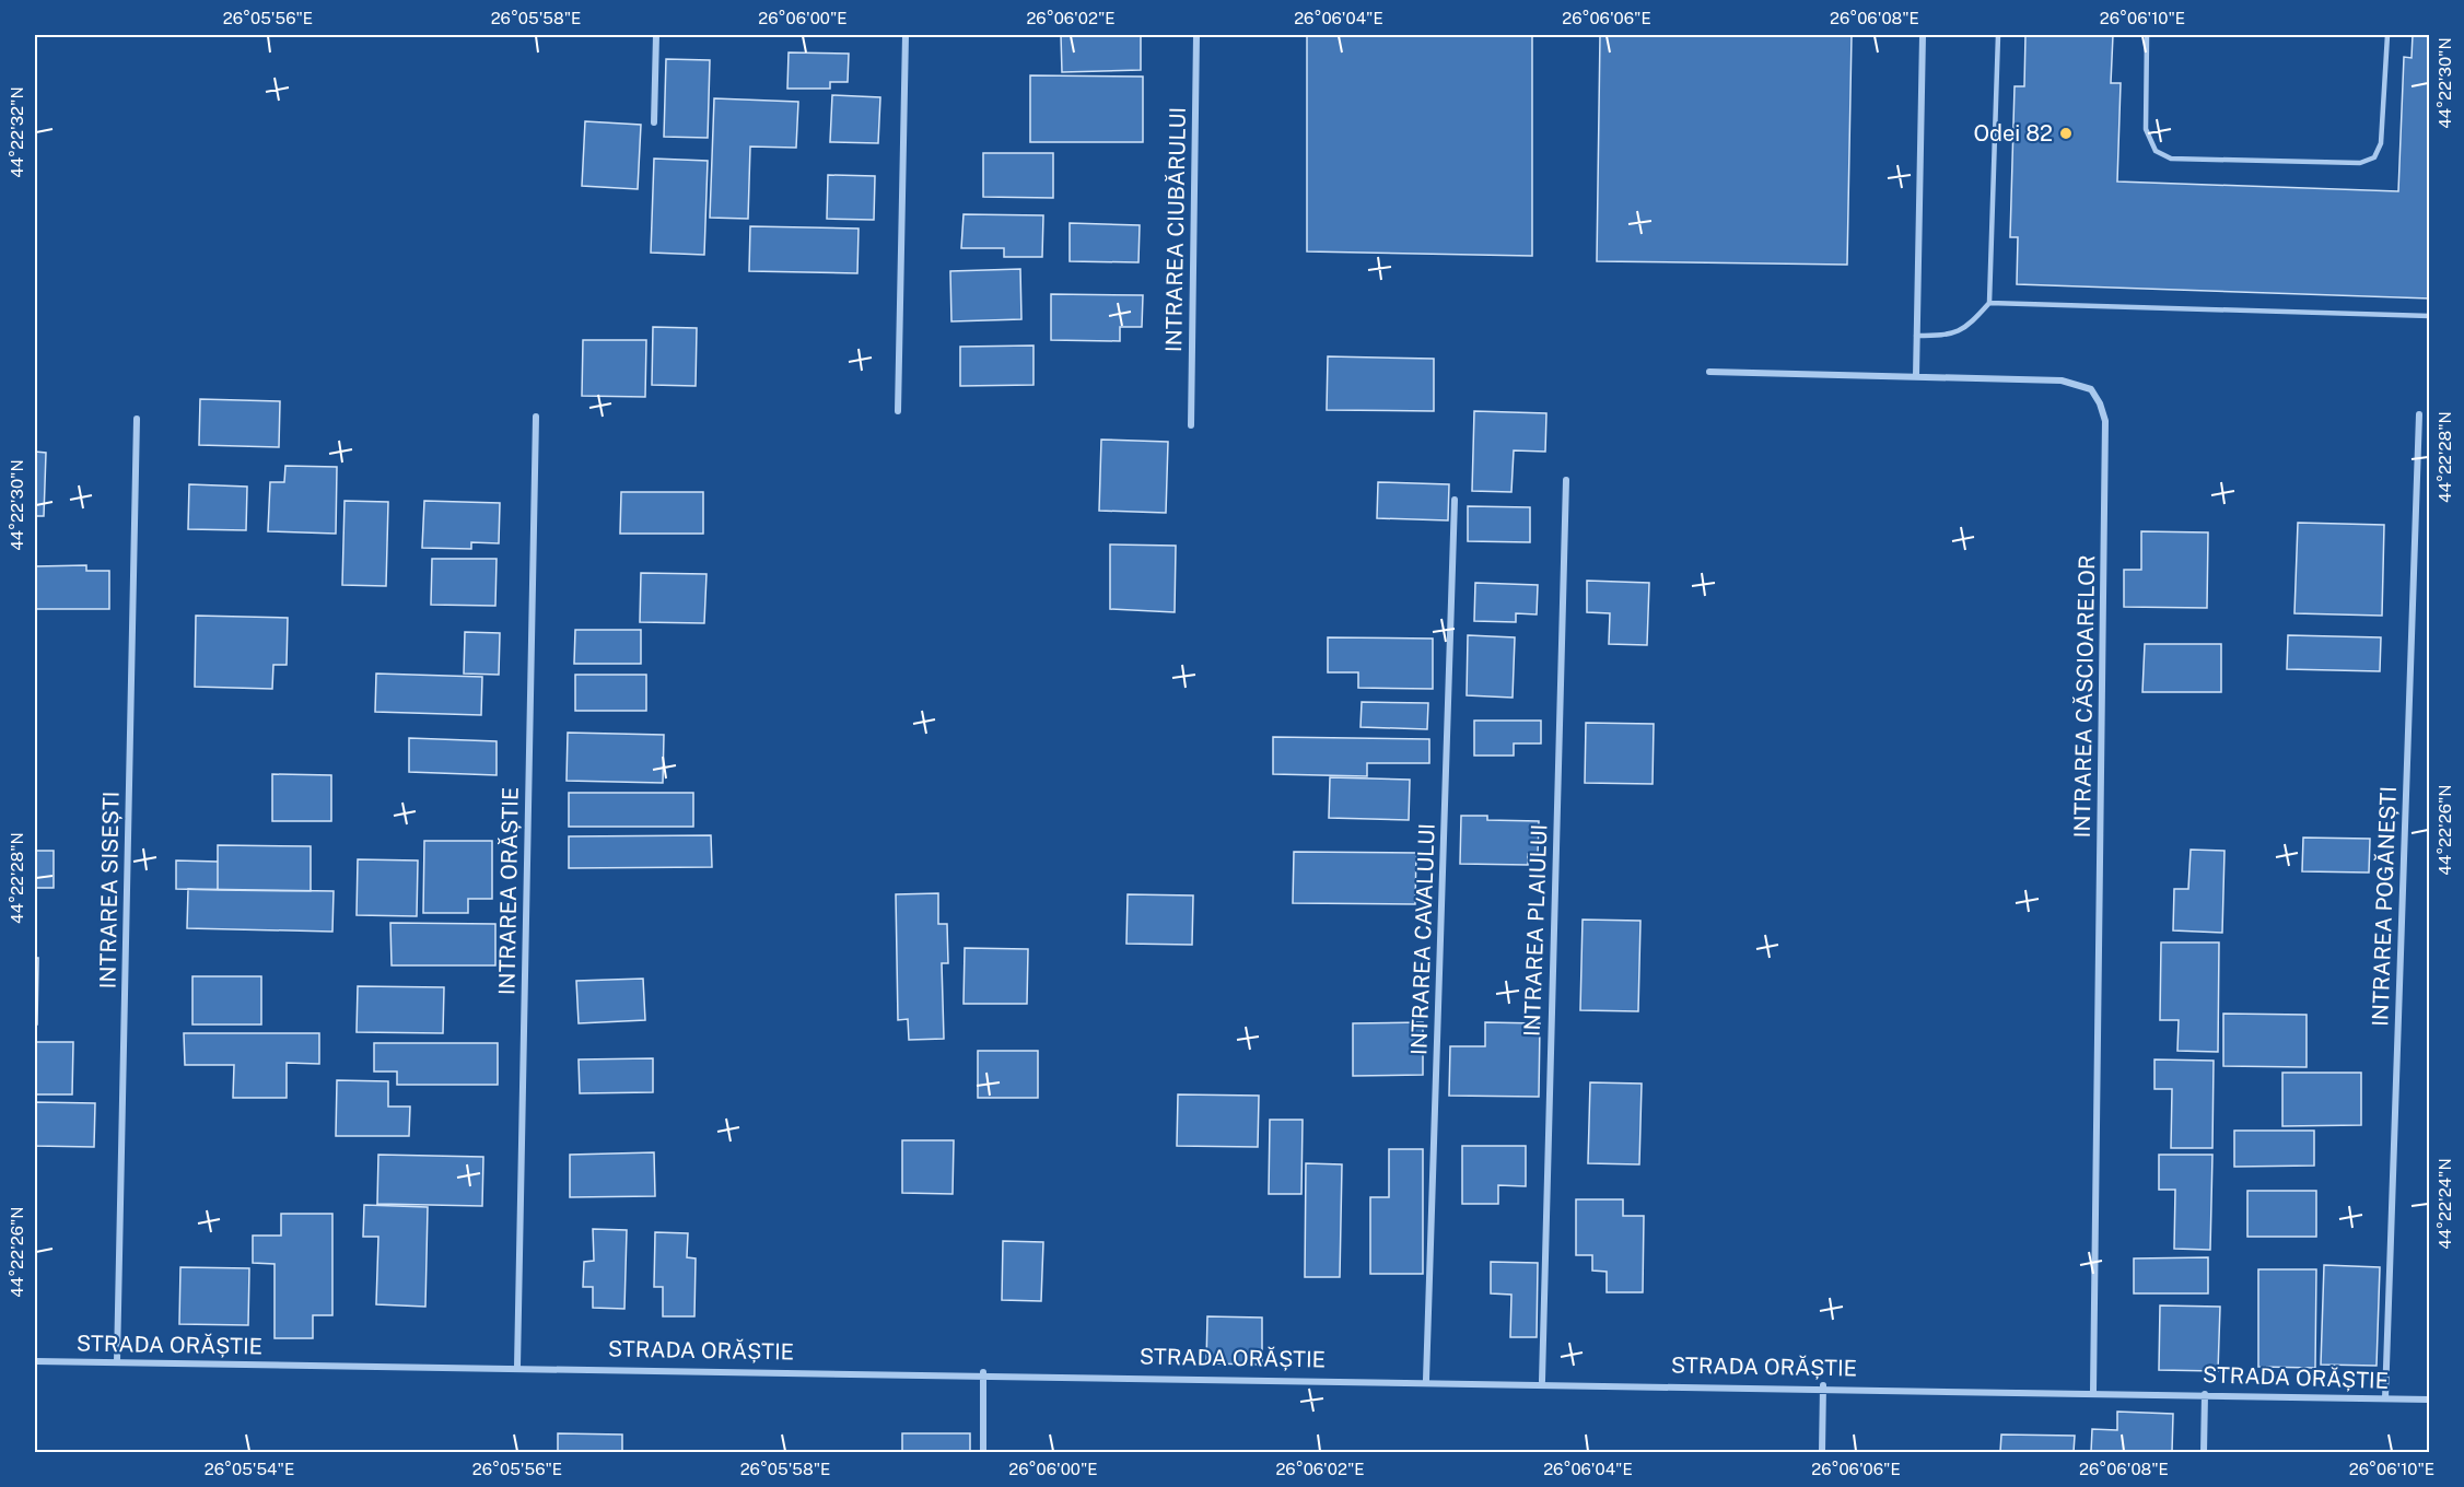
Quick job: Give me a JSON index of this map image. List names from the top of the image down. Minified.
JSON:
{"streets":{"street":["INTRAREA CIUBĂRULUI","INTRAREA CĂSCIOARELOR","INTRAREA SISEȘTI","INTRAREA ORĂȘTIE","INTRAREA POGĂNEȘTI","INTRAREA PLAIULUI","INTRAREA CAVALULUI","STRADA ORĂȘTIE"]},"crossings":[["INTRAREA CĂSCIOARELOR","STRADA ORĂȘTIE"],["INTRAREA SISEȘTI","STRADA ORĂȘTIE"],["INTRAREA ORĂȘTIE","STRADA ORĂȘTIE"],["INTRAREA POGĂNEȘTI","STRADA ORĂȘTIE"],["INTRAREA PLAIULUI","STRADA ORĂȘTIE"],["INTRAREA CAVALULUI","STRADA ORĂȘTIE"]],"places":["Odei 82"],"coordinates":["26°05'56\"E","26°05'58\"E","26°06'00\"E","26°06'02\"E","26°06'04\"E","26°06'06\"E","26°06'08\"E","26°06'10\"E","44°22'30\"N","44°22'32\"N","44°22'28\"N","44°22'26\"N","44°22'24\"N","26°05'54\"E"]}
